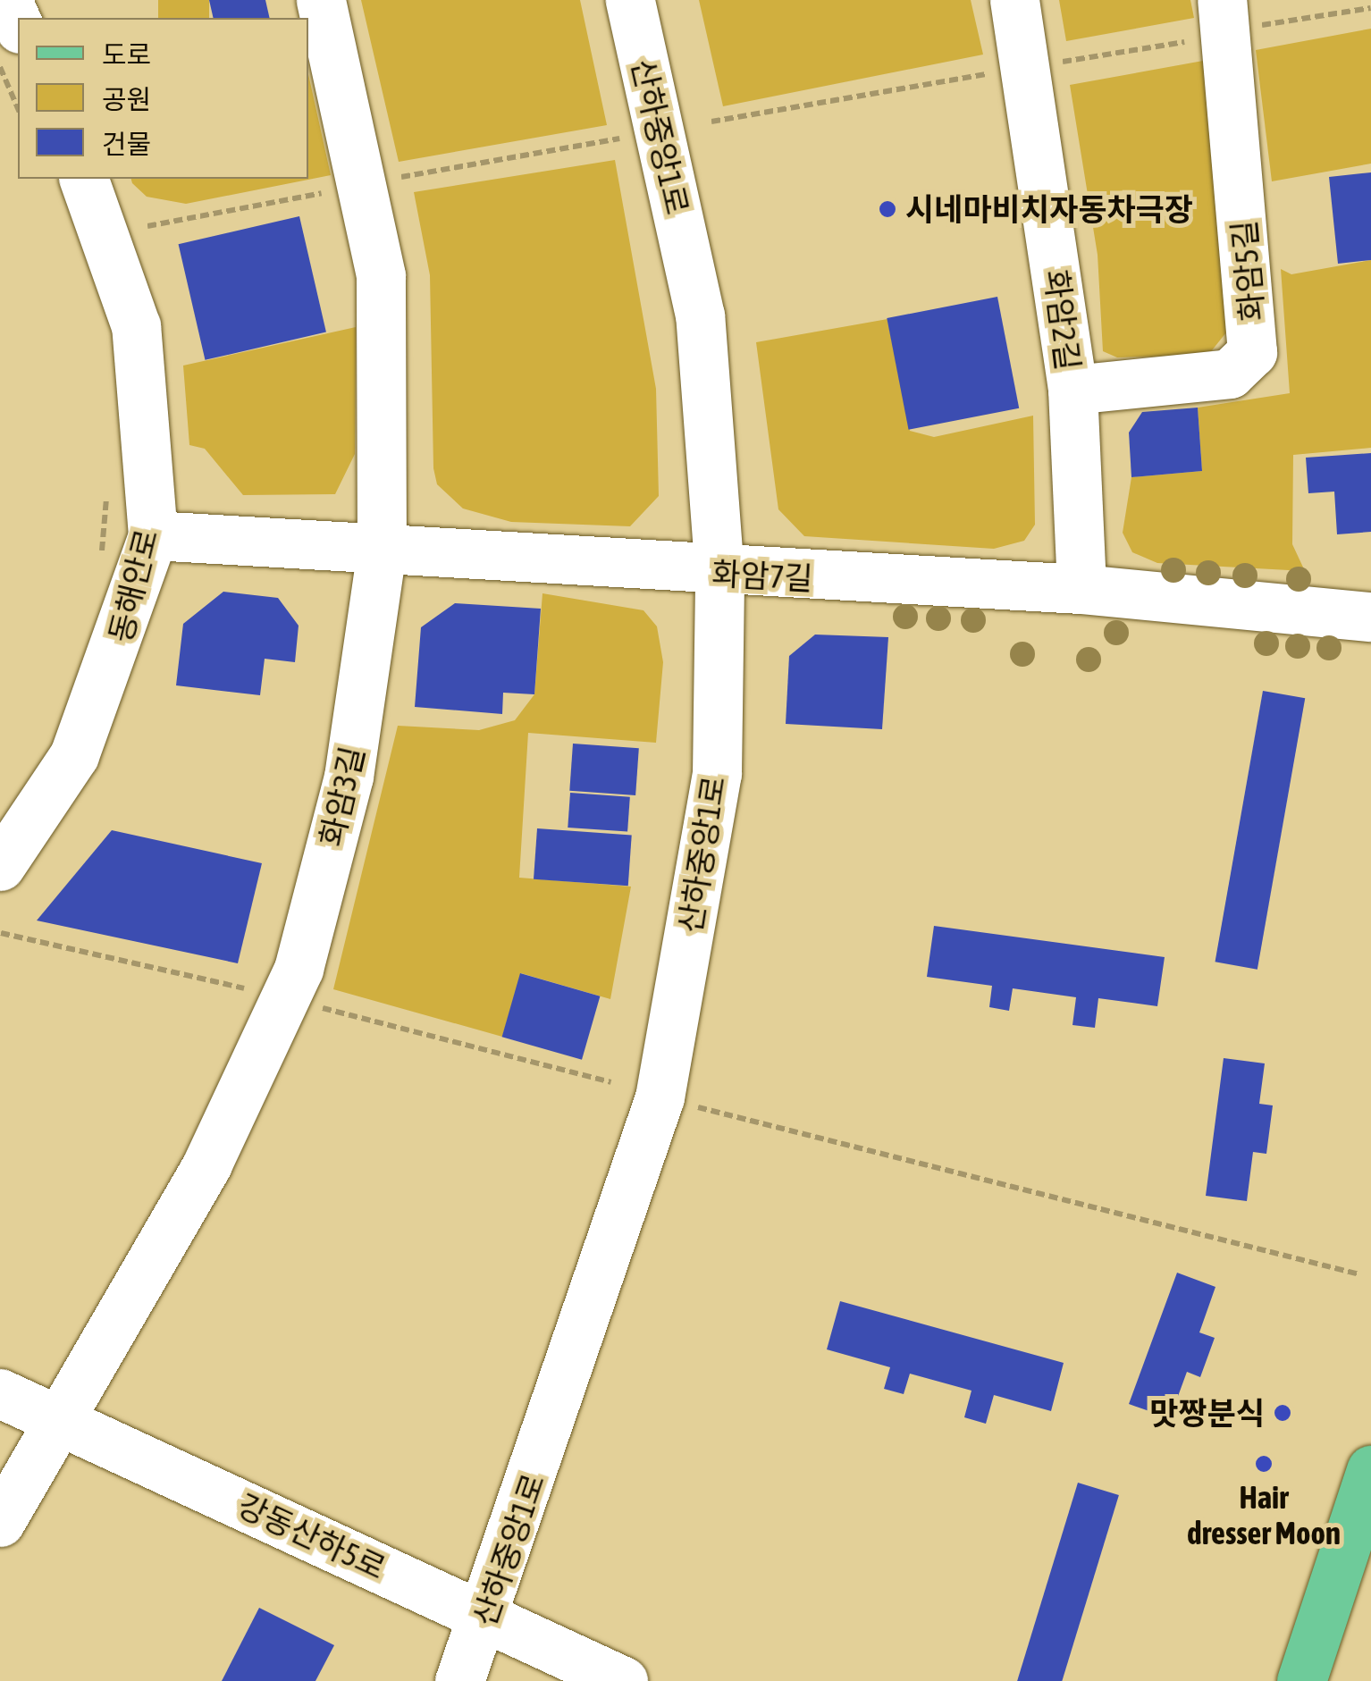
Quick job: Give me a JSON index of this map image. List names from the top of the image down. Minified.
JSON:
{"streets":{"street":["산하중앙1로","화암5길","화암2길","화암7길","동해안로","화암3길","강동산하5로"]},"crossings":[["산하중앙1로","화암7길"],["산하중앙1로","강동산하5로"],["화암5길","화암2길"],["화암2길","화암7길"],["화암7길","동해안로"],["화암7길","화암3길"],["화암3길","강동산하5로"]],"places":["시네마비치자동차극장","맛짱분식","Hair dresser Moon"],"legend":["도로","공원","건물"]}
